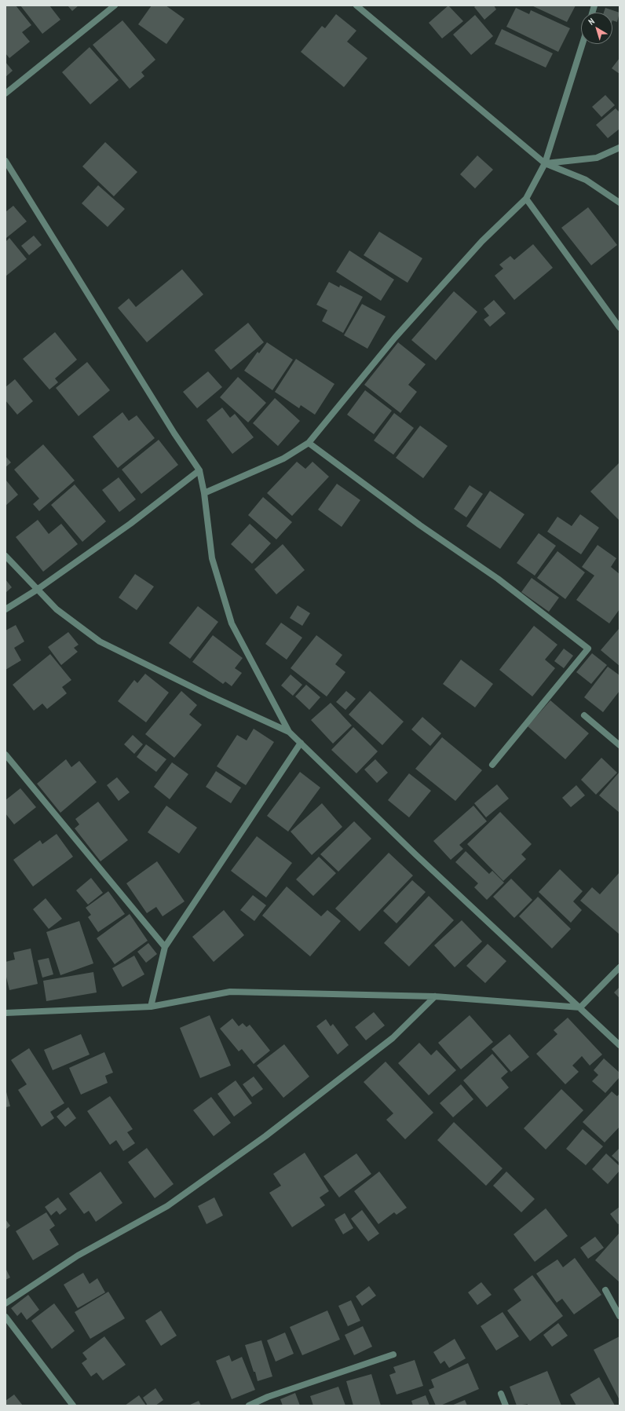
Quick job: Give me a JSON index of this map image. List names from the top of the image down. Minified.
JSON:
{"north":"top left"}
